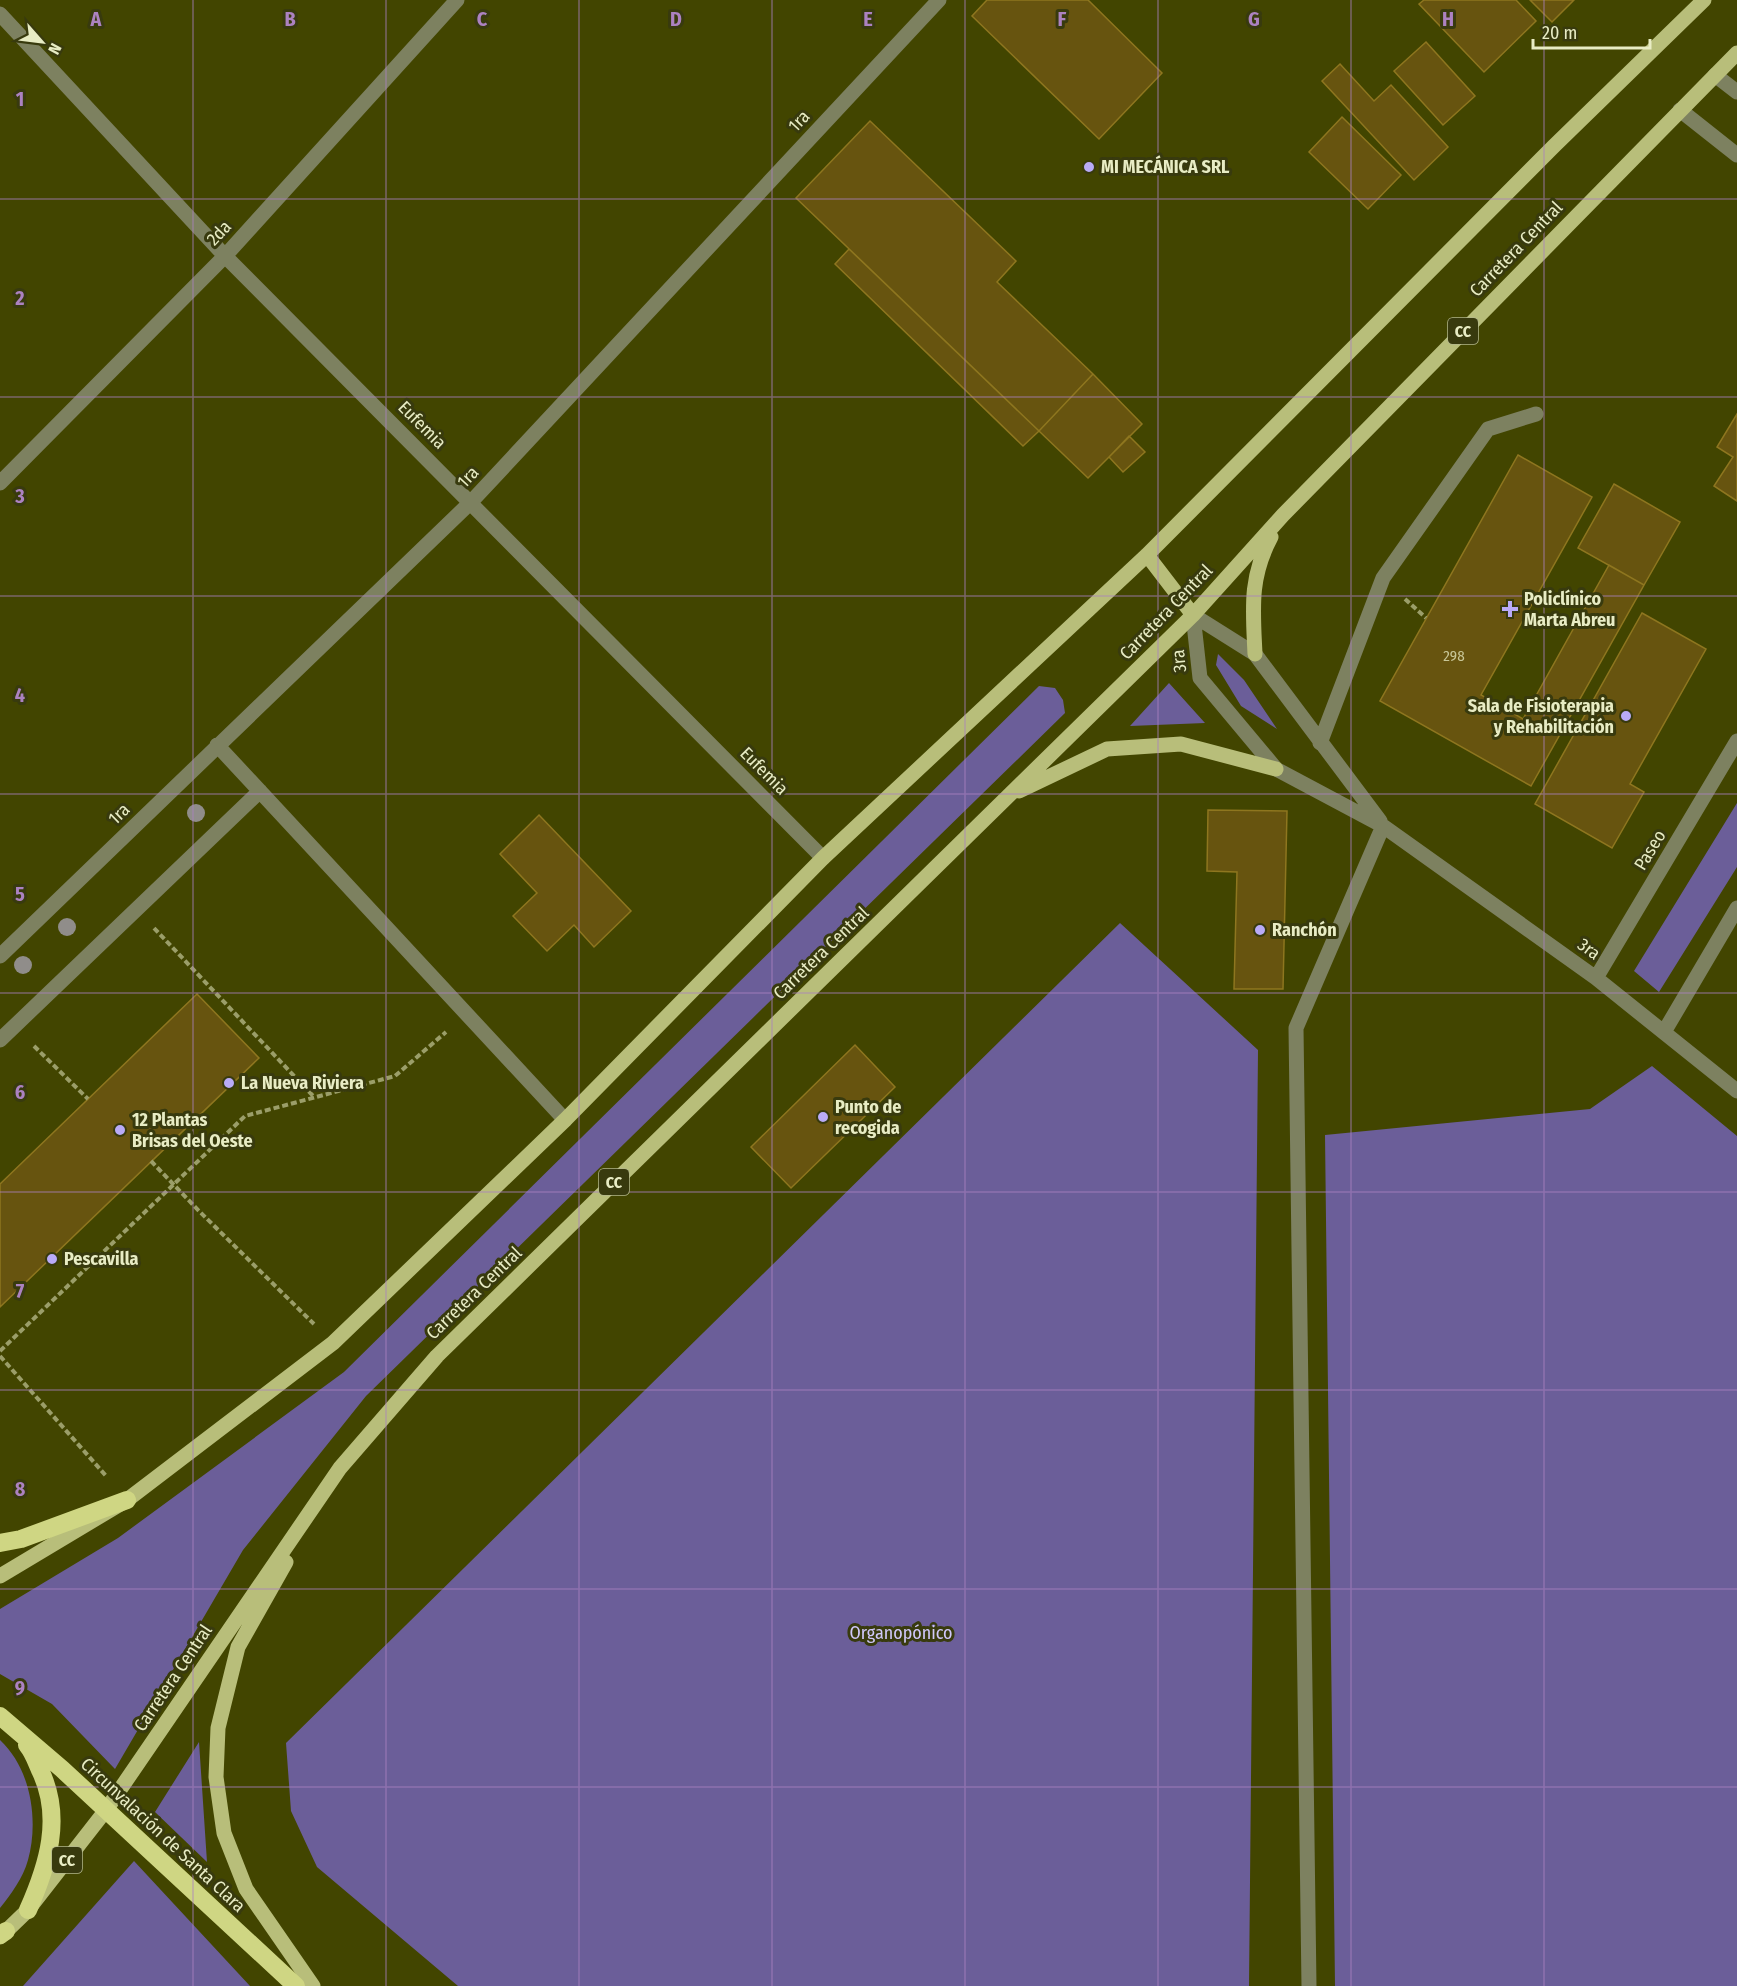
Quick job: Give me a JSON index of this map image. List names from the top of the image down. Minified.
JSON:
{"streets":{"highway":["Circunvalación de Santa Clara"],"main road":["Carretera Central","CC"],"street":["1ra","2da","Eufemia","3ra","Paseo"]},"crossings":[["1ra","Eufemia"],["2da","Eufemia"],["Carretera Central","3ra"],["Carretera Central","Circunvalación de Santa Clara"],["3ra","Paseo"]],"parks":["Organopónico"],"places":{"other":["MI MECÁNICA SRL","Sala de Fisioterapia y Rehabilitación","Ranchón","La Nueva Riviera","Punto de recogida","12 Plantas Brisas del Oeste","Pescavilla"],"health":["Policlínico Marta Abreu"]},"house_numbers":["298"],"scale_bar":"20 m","north":"bottom right","grid":{"columns":["A","B","C","D","E","F","G","H"],"rows":["1","2","3","4","5","6","7","8","9"]}}
